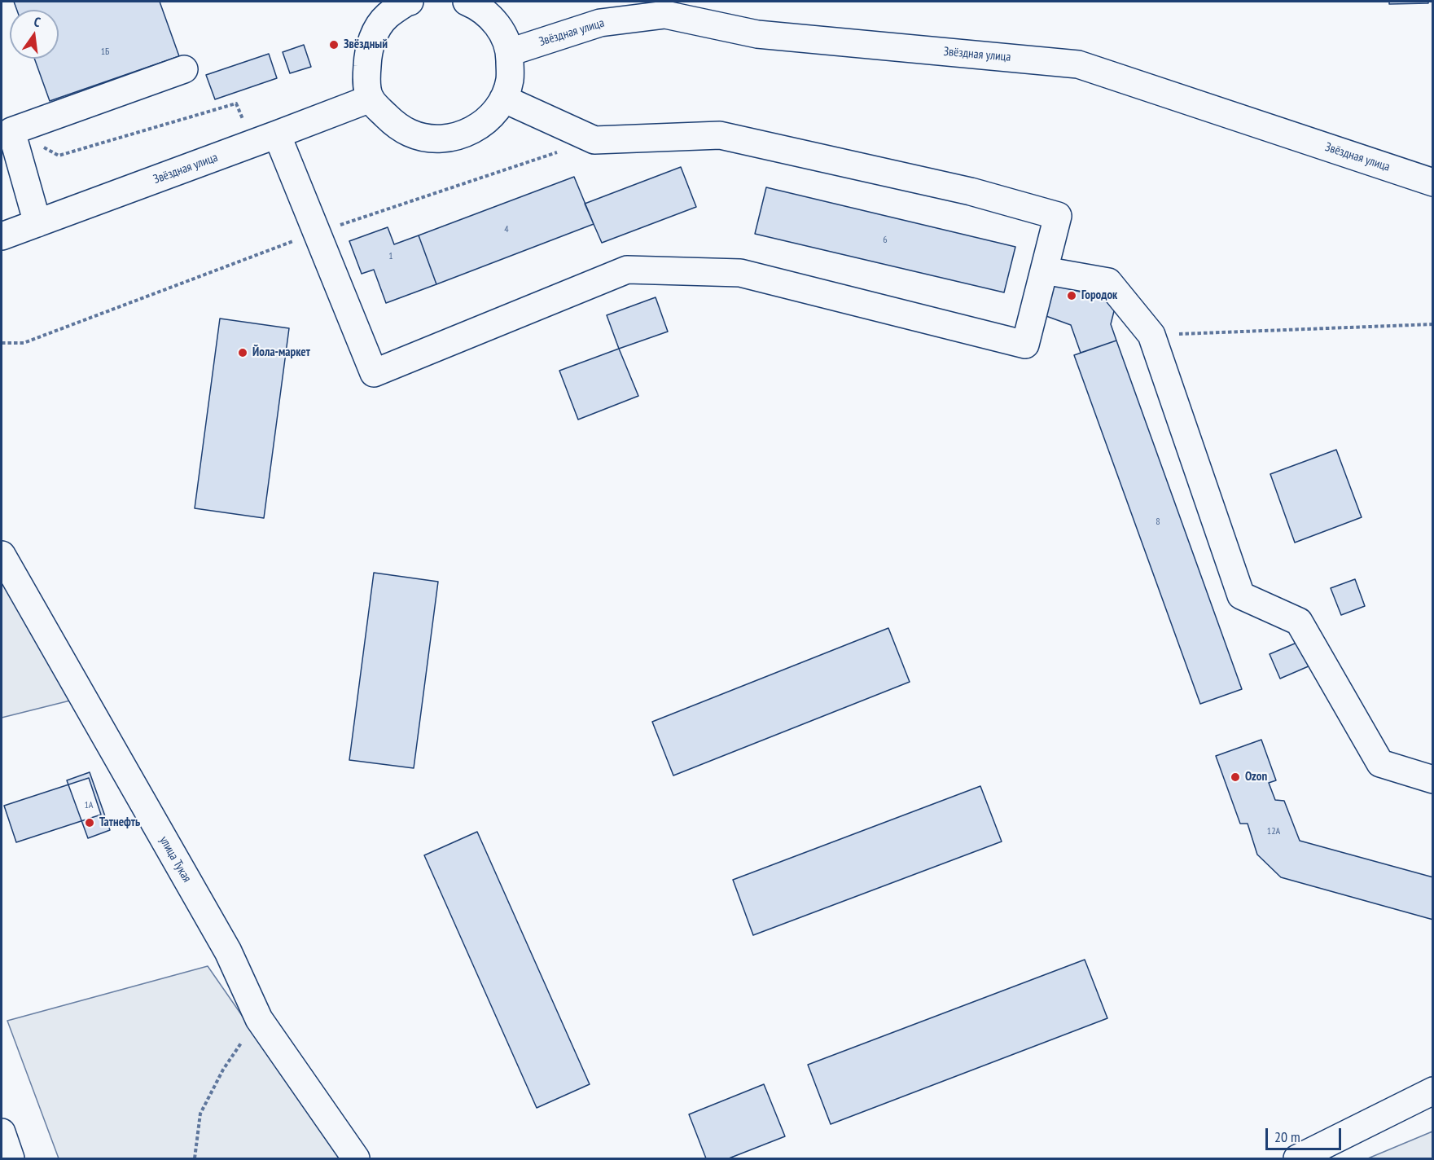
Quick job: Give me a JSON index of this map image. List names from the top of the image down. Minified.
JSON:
{"streets":{"street":["Звёздная улица","улица Тукая"]},"places":["Звёздный","Городок","Йола-маркет","Ozon","Татнефть"],"house_numbers":["1Б","4","6","1","8","1А","12А"],"scale_bar":"20 m","north":"top"}
